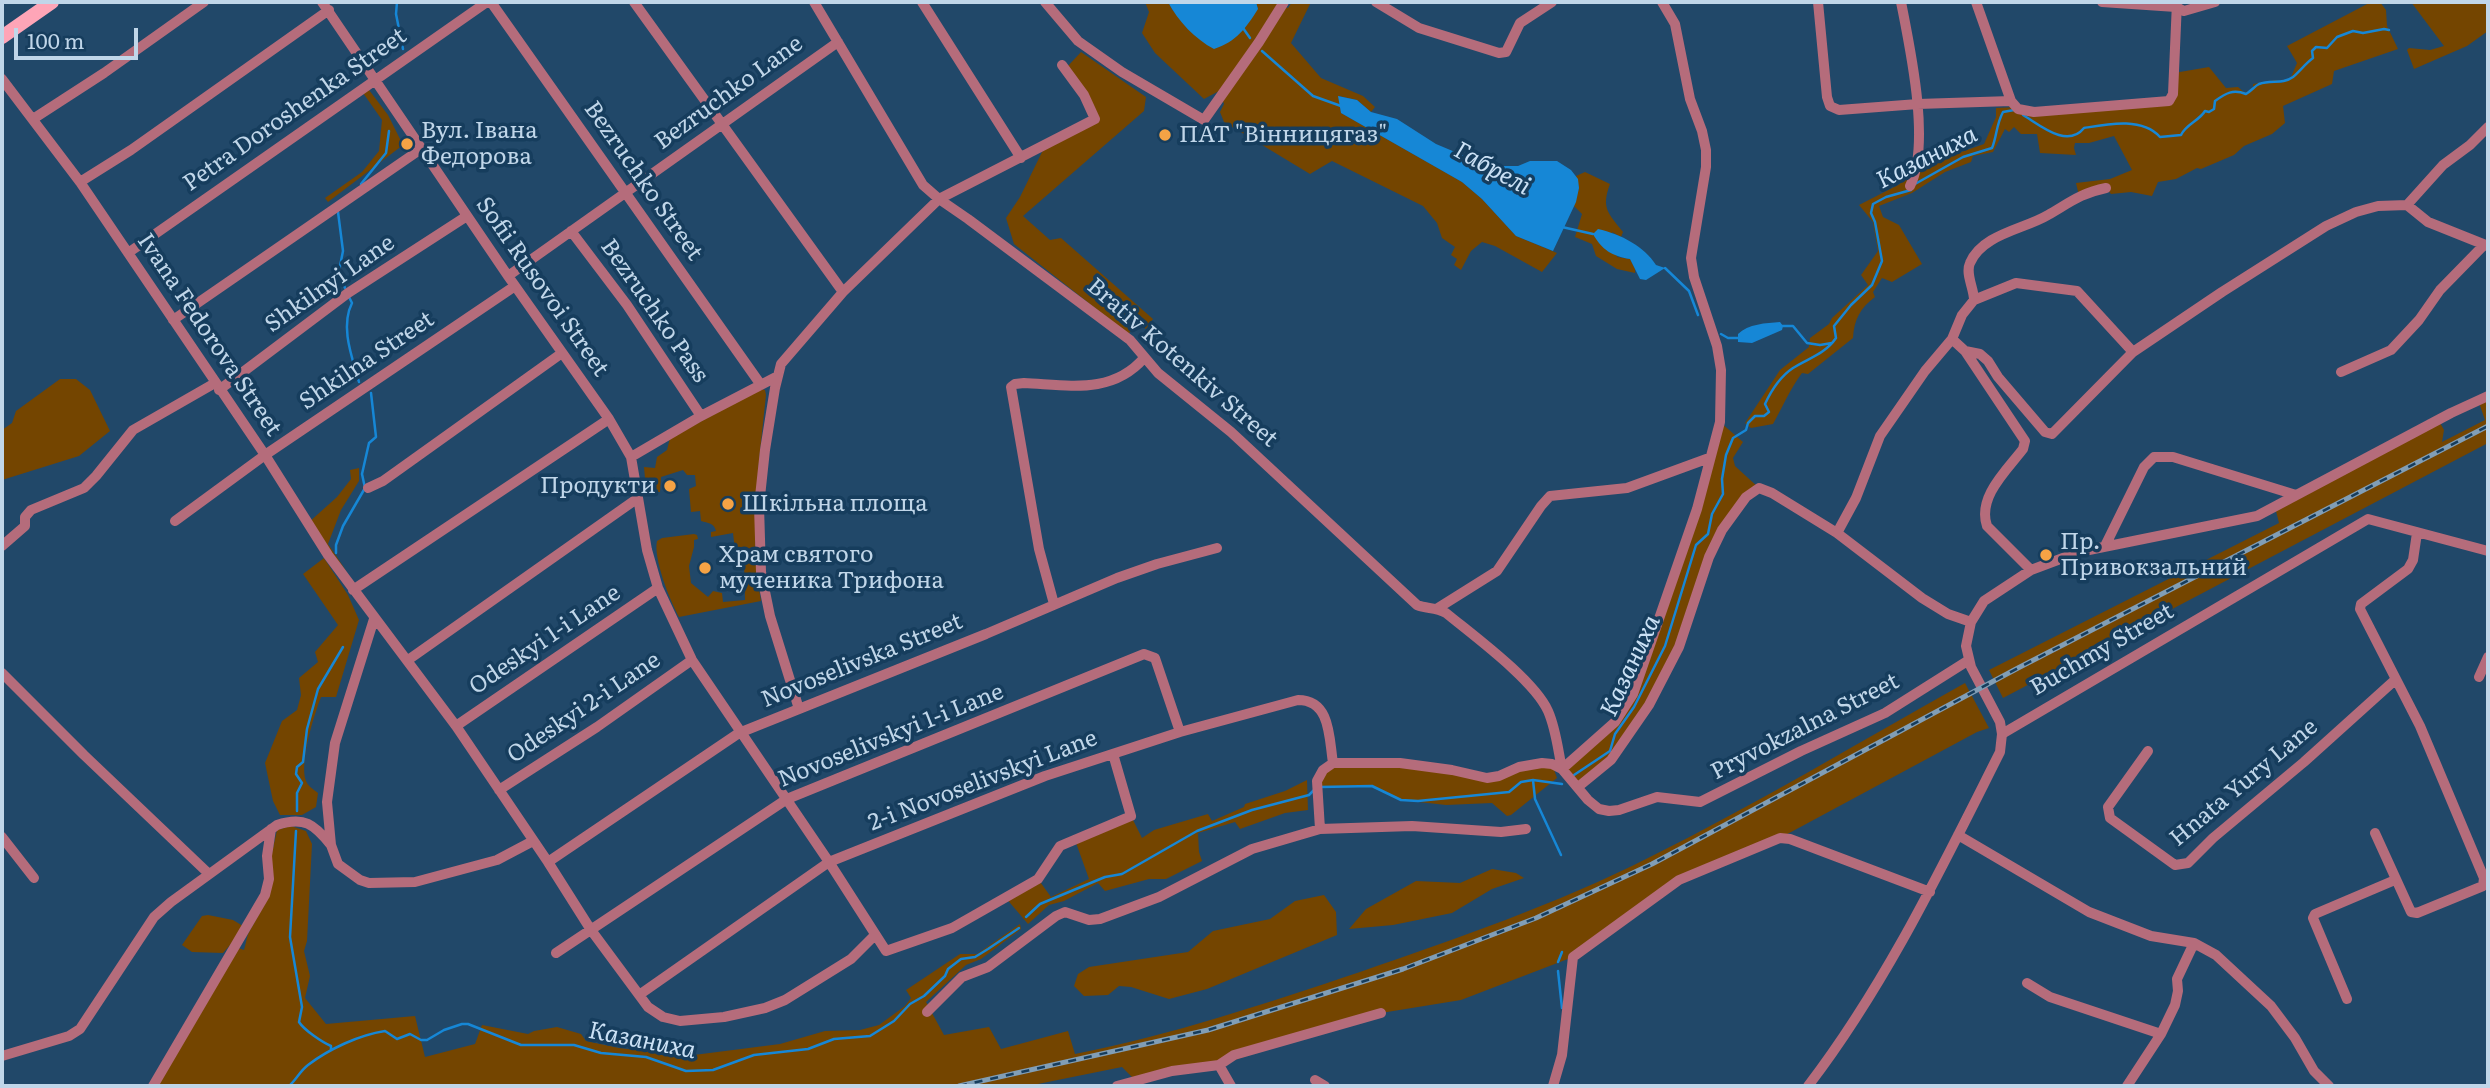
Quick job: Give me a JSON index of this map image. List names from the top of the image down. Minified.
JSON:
{"streets":{"street":["Bezruchko Lane","Petra Doroshenka Street","Bezruchko Street","Shkilnyi Lane","Sofii Rusovoi Street","Bezruchko Pass","Ivana Fedorova Street","Shkilna Street","Brativ Kotenkiv Street","Odeskyi 1-i Lane","Buchmy Street","Novoselivska Street","Odeskyi 2-i Lane","Pryvokzalna Street","Novoselivskyi 1-i Lane","2-i Novoselivskyi Lane","Hnata Yury Lane"]},"crossings":[["Bezruchko Lane","Bezruchko Street"],["Bezruchko Lane","Sofii Rusovoi Street"],["Bezruchko Lane","Bezruchko Pass"],["Bezruchko Lane","Shkilna Street"],["Bezruchko Lane","Brativ Kotenkiv Street"],["Petra Doroshenka Street","Bezruchko Street"],["Petra Doroshenka Street","Sofii Rusovoi Street"],["Petra Doroshenka Street","Ivana Fedorova Street"],["Shkilnyi Lane","Sofii Rusovoi Street"],["Shkilnyi Lane","Ivana Fedorova Street"],["Sofii Rusovoi Street","Shkilna Street"],["Ivana Fedorova Street","Shkilna Street"],["Ivana Fedorova Street","Odeskyi 1-i Lane"],["Ivana Fedorova Street","Novoselivska Street"],["Ivana Fedorova Street","Odeskyi 2-i Lane"],["Ivana Fedorova Street","Novoselivskyi 1-i Lane"],["Ivana Fedorova Street","2-i Novoselivskyi Lane"],["Novoselivskyi 1-i Lane","2-i Novoselivskyi Lane"]],"water":["Казаниха","Габрелі"],"places":["ПАТ \"Вінницягаз\"","Вул. Івана Федорова","Продукти","Шкільна площа","Пр. Привокзальний","Храм святого мученика Трифона"],"scale_bar":"100 m"}
